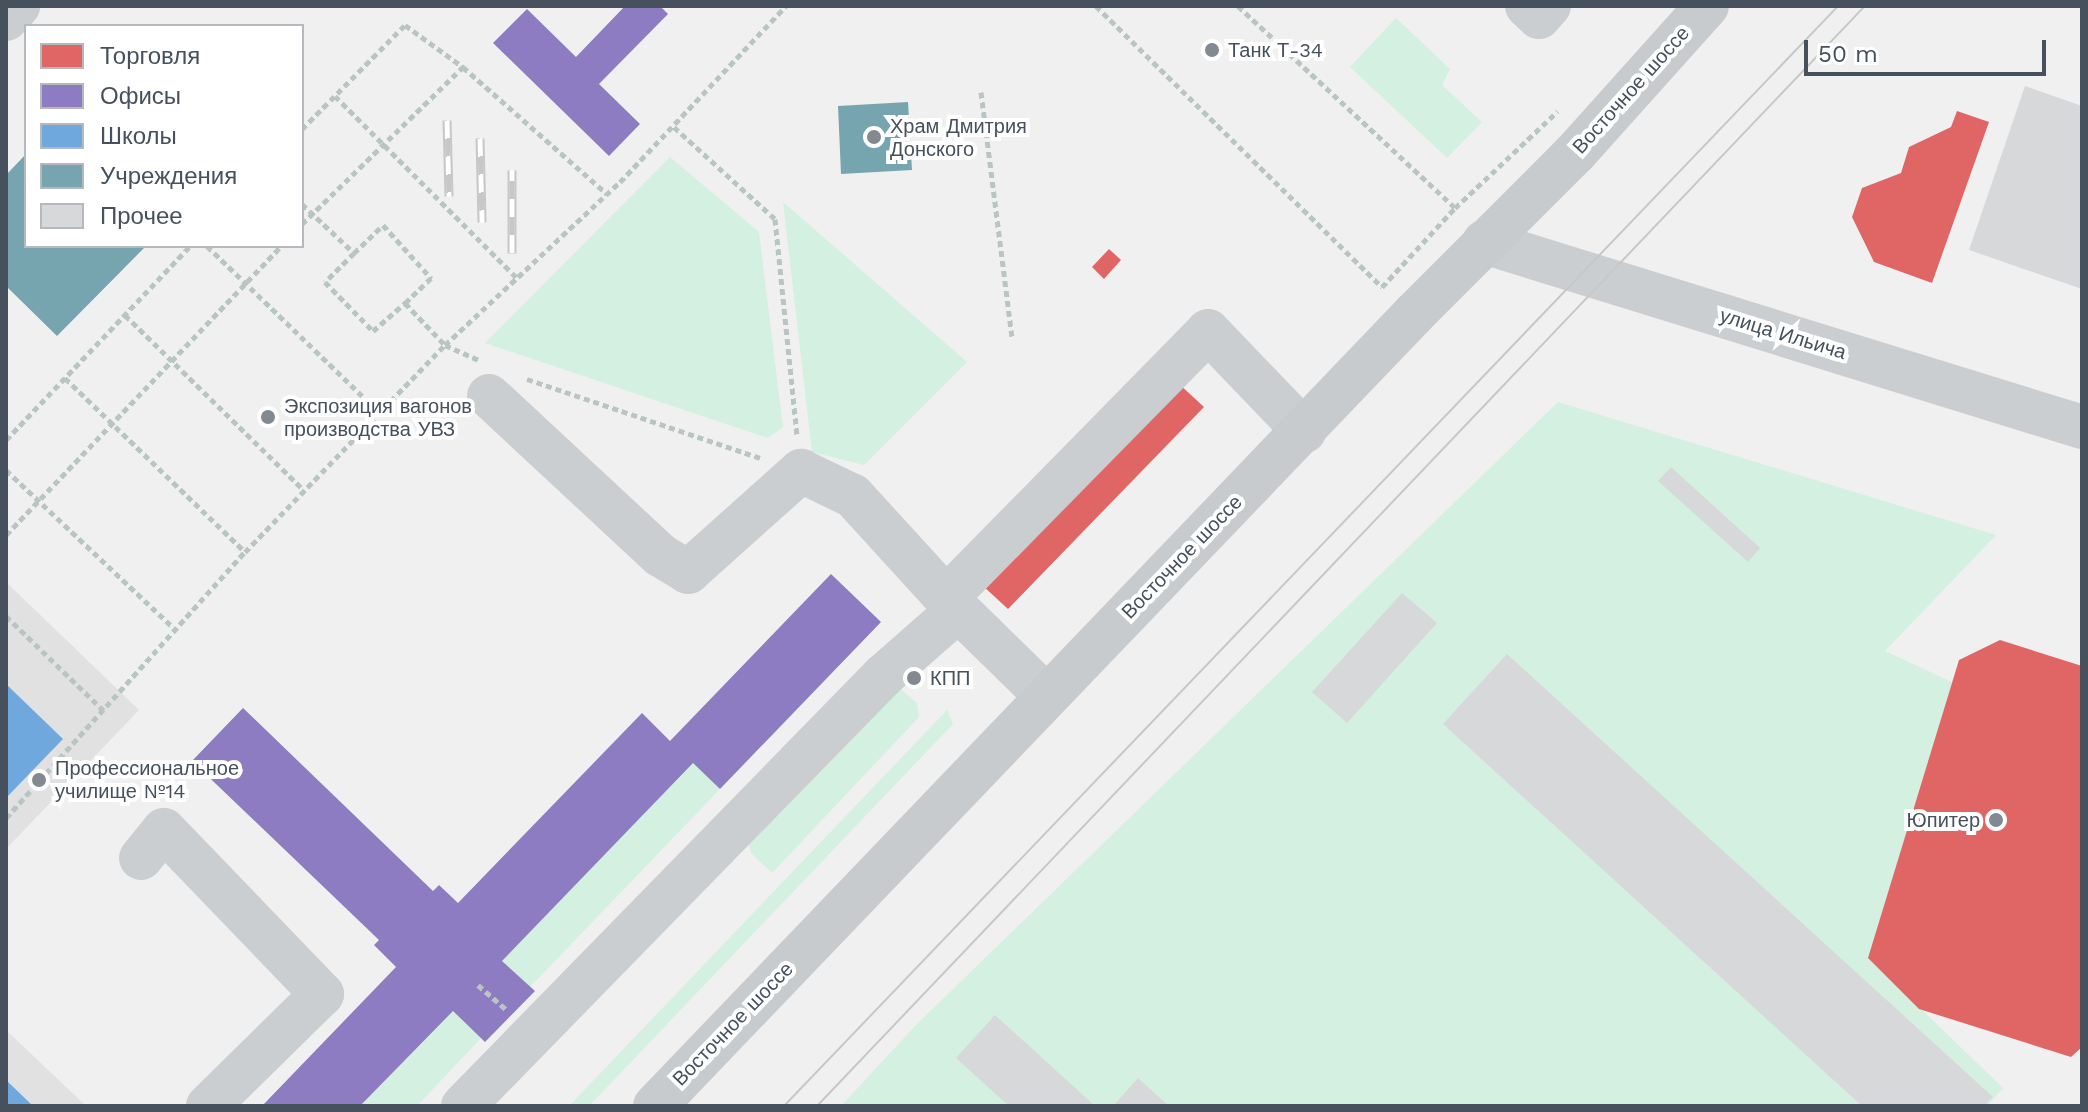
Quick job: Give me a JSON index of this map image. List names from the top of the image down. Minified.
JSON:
{"streets":{"main road":["Восточное шоссе"],"street":["улица Ильича"]},"crossings":[["Восточное шоссе","улица Ильича"]],"places":["Танк Т-34","Храм Дмитрия Донского","Экспозиция вагонов производства УВЗ","КПП","Профессиональное училище №14","Юпитер"],"legend":["Торговля","Офисы","Школы","Учреждения","Прочее"],"scale_bar":"50 m"}
